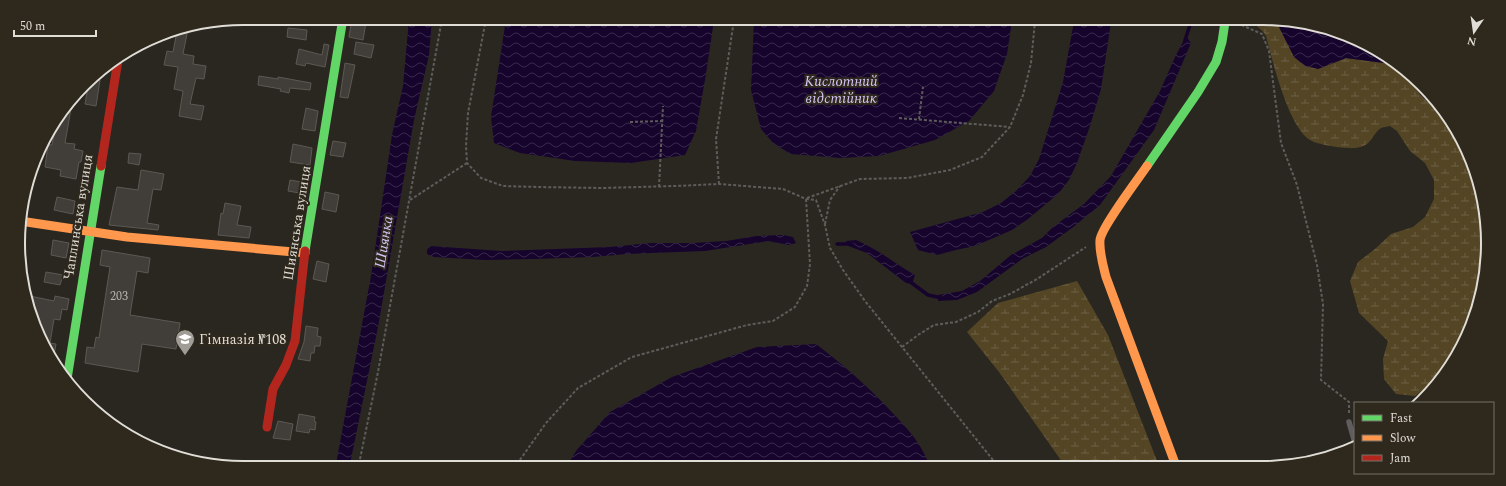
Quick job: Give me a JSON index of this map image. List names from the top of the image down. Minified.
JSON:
{"streets":{"street":["Чаплинська вулиця","Шиянська вулиця"]},"water":["Кислотний відстійник","Шиянка"],"places":{"school or university":["Гімназія №108"]},"house_numbers":["203"],"legend":["Fast","Slow","Jam"],"scale_bar":"50 m","north":"bottom"}
